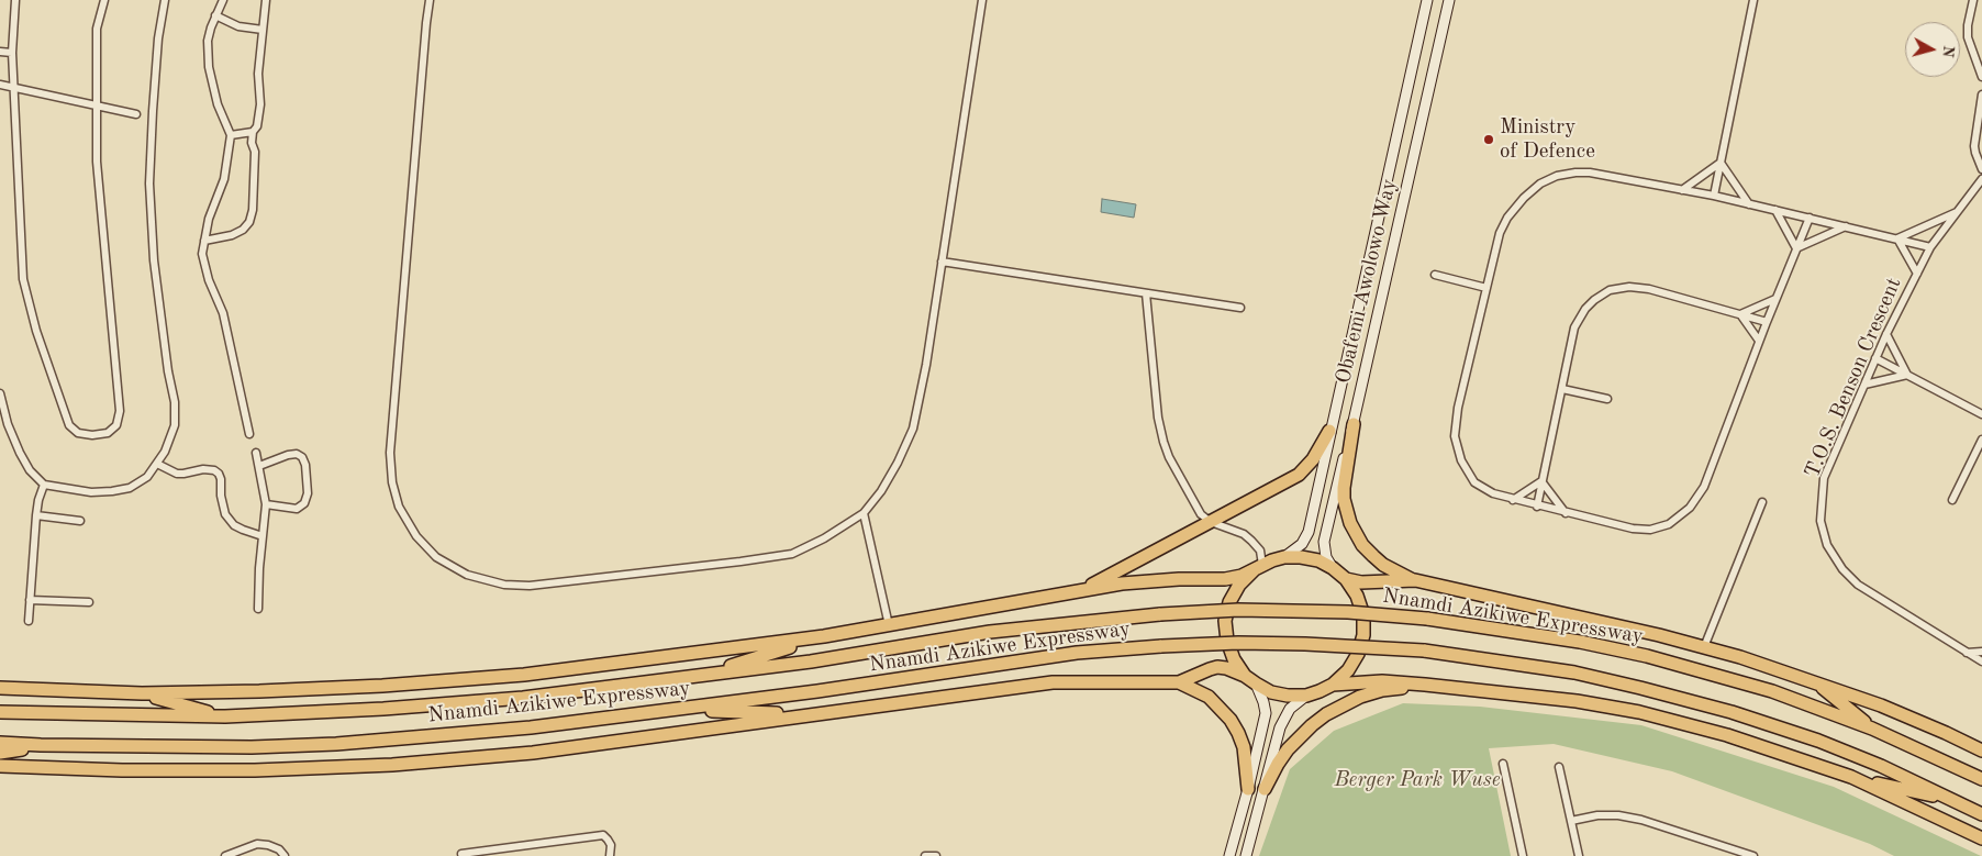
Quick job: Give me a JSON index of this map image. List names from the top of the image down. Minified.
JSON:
{"streets":{"highway":["Nnamdi Azikiwe Expressway"],"main road":["Obafemi Awolowo Way"],"street":["T.O.S. Benson Crescent"]},"crossings":[["Obafemi Awolowo Way","Nnamdi Azikiwe Expressway"]],"parks":["Berger Park Wuse"],"places":["Ministry of Defence"],"north":"right"}
